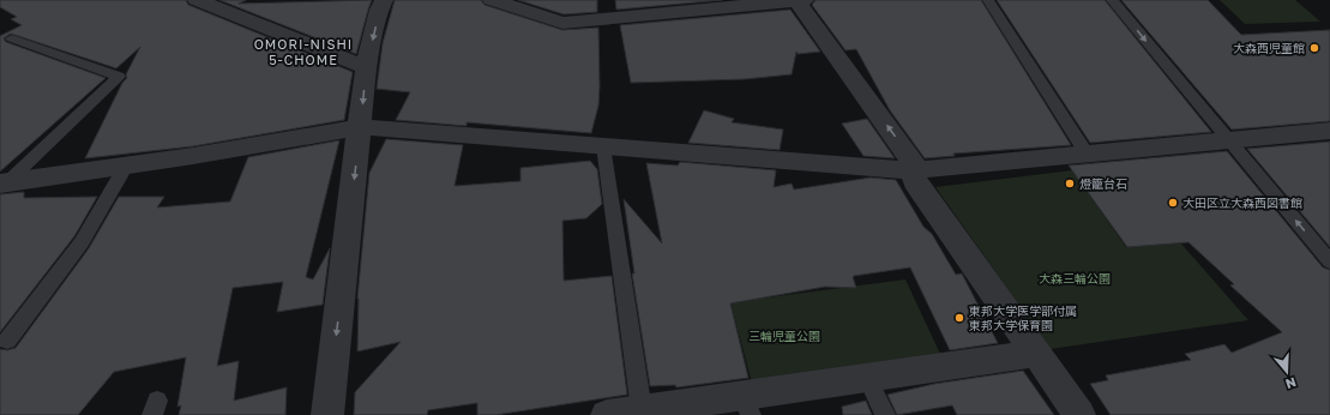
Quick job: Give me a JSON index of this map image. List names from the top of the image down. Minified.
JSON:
{"districts":["OMORI-NISHI 5-CHOME"],"parks":["大森三輪公園","三輪児童公園"],"places":["大森西児童館","燈籠台石","大田区立大森西図書館","東邦大学医学部付属 東邦大学保育園"],"north":"bottom"}
